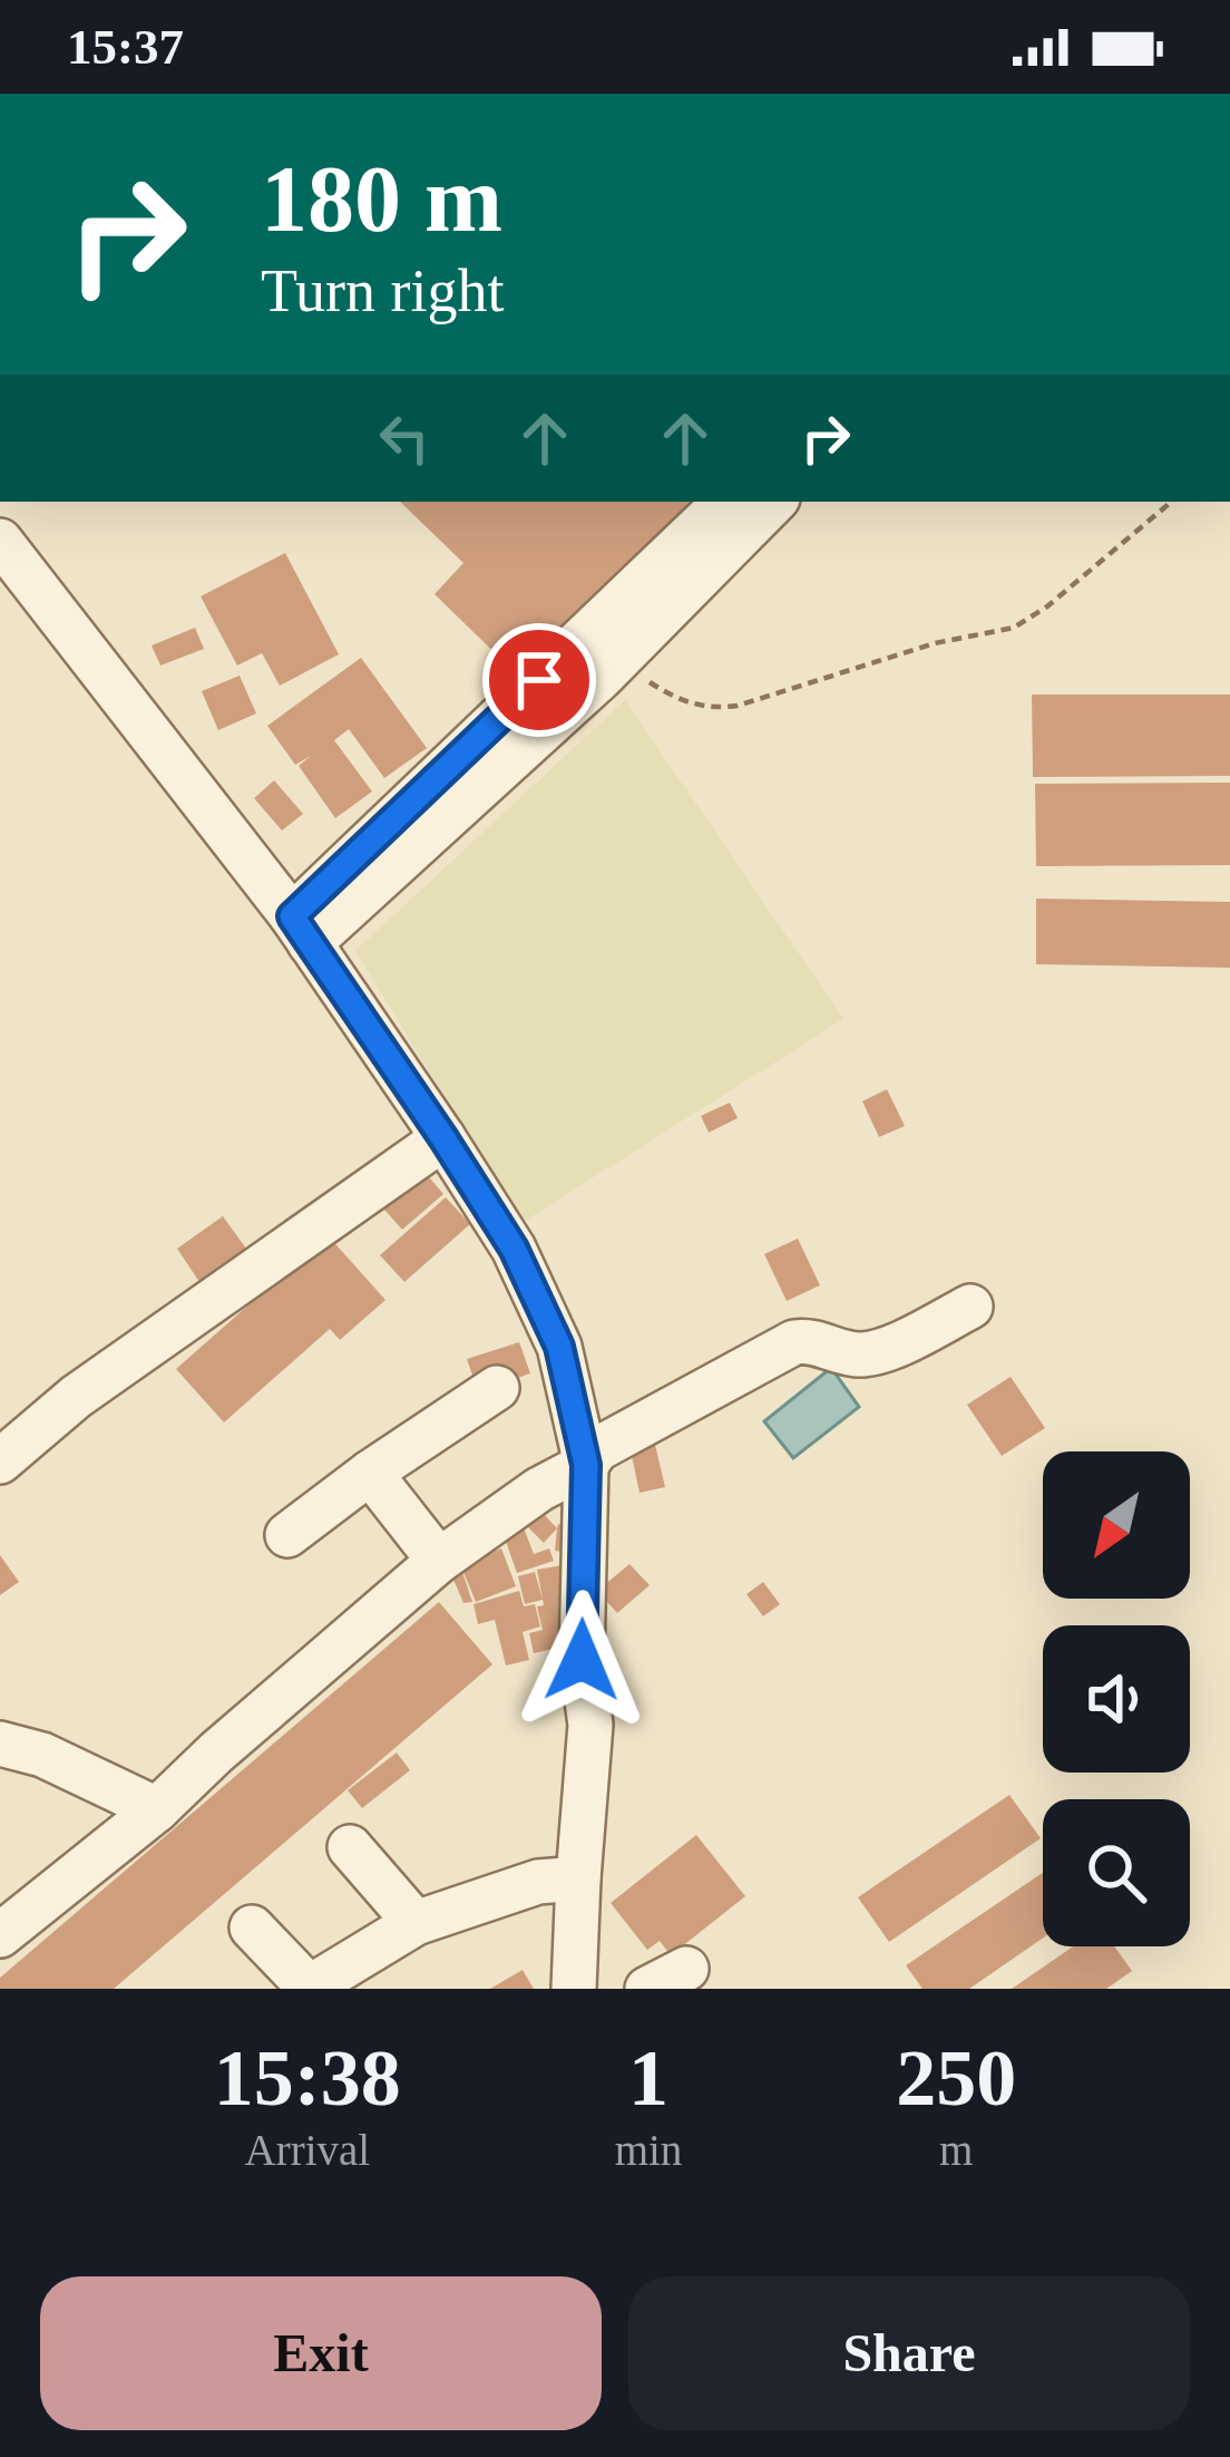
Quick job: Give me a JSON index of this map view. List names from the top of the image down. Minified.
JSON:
{"north":"bottom left","page":{"status":"15:37","turn":["180 m","Turn right"],"eta":["15:38","Arrival","1","min","250","m"],"buttons":["Exit","Share"]}}
